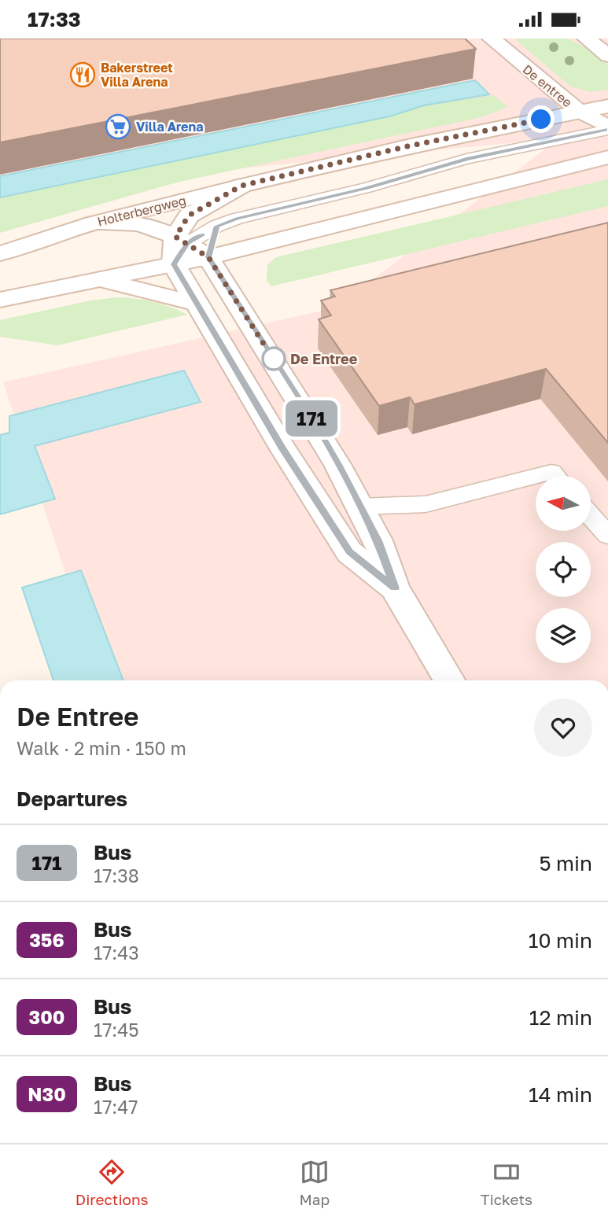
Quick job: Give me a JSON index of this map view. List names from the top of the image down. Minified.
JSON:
{"streets":{"street":["De entree","Holterbergweg"]},"crossings":[["De entree","Holterbergweg"]],"places":{"restaurant":["Bakerstreet Villa Arena"],"supermarket":["Villa Arena"],"other":["De Entree"]},"lines":["bus line 171"],"north":"left","page":{"status":"17:33","on_map":"171","heading":[["De Entree","Walk · 2 min · 150 m"],"Departures"],"list":[{"mark":"171","name":"Bus","note":"17:38","value":"5 min"},{"mark":"356","name":"Bus","note":"17:43","value":"10 min"},{"mark":"300","name":"Bus","note":"17:45","value":"12 min"},{"mark":"N30","name":"Bus","note":"17:47","value":"14 min"}],"tabs":["Directions","Map","Tickets"]}}
